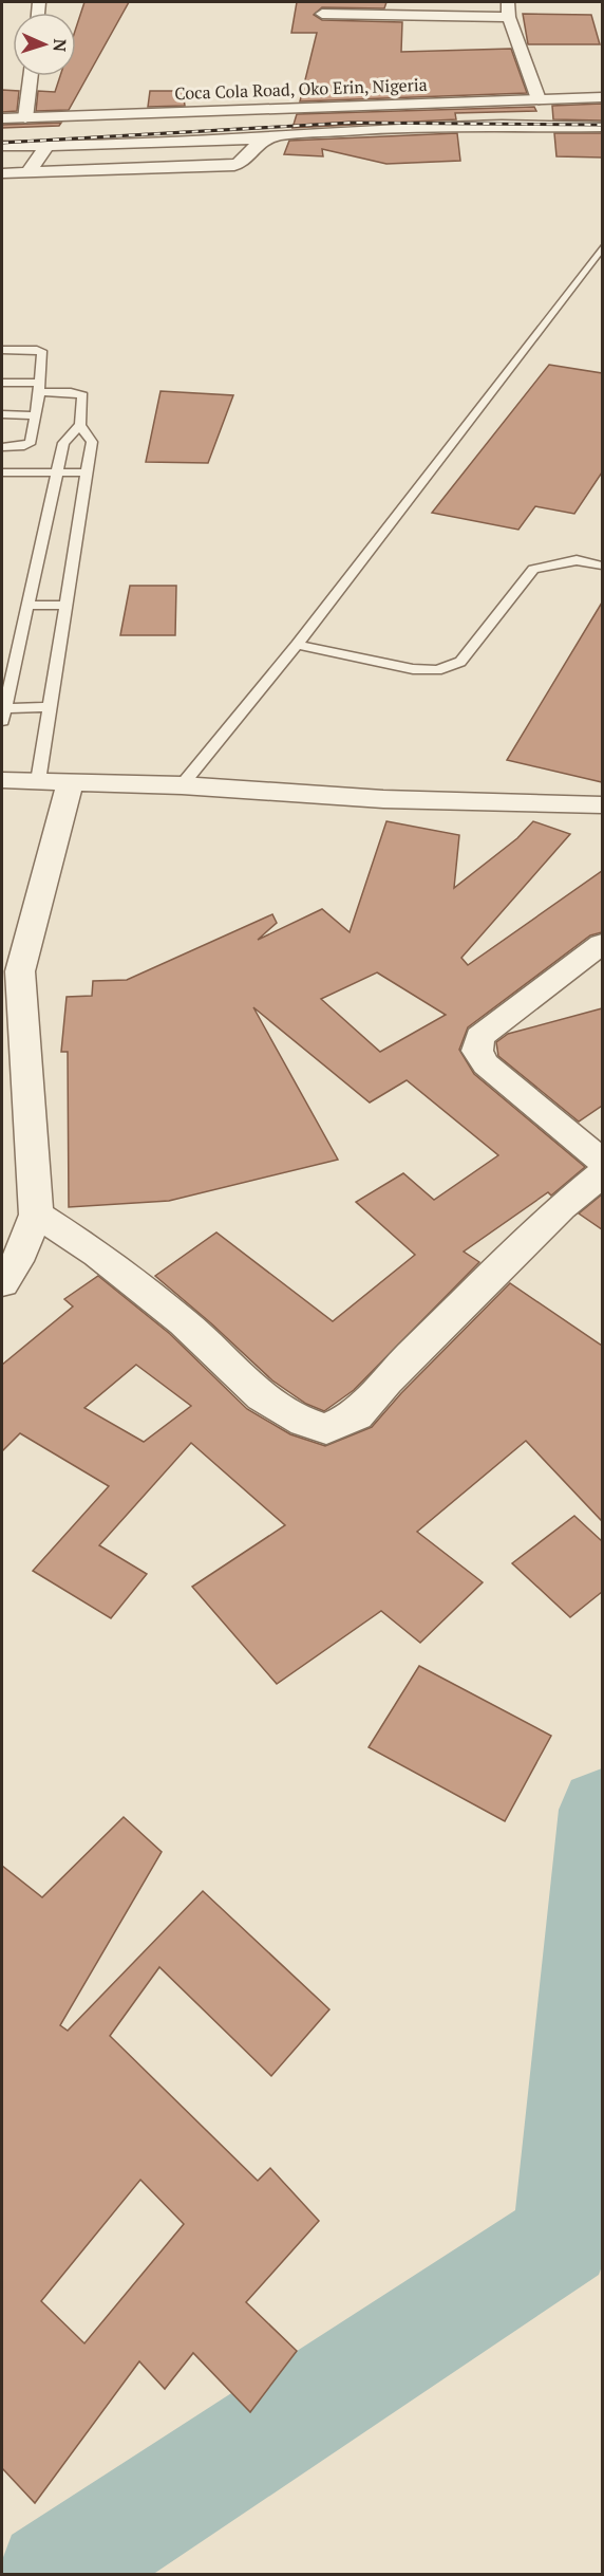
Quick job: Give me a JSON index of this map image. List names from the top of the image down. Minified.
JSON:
{"streets":{"street":["Coca Cola Road, Oko Erin, Nigeria"]},"north":"right"}
